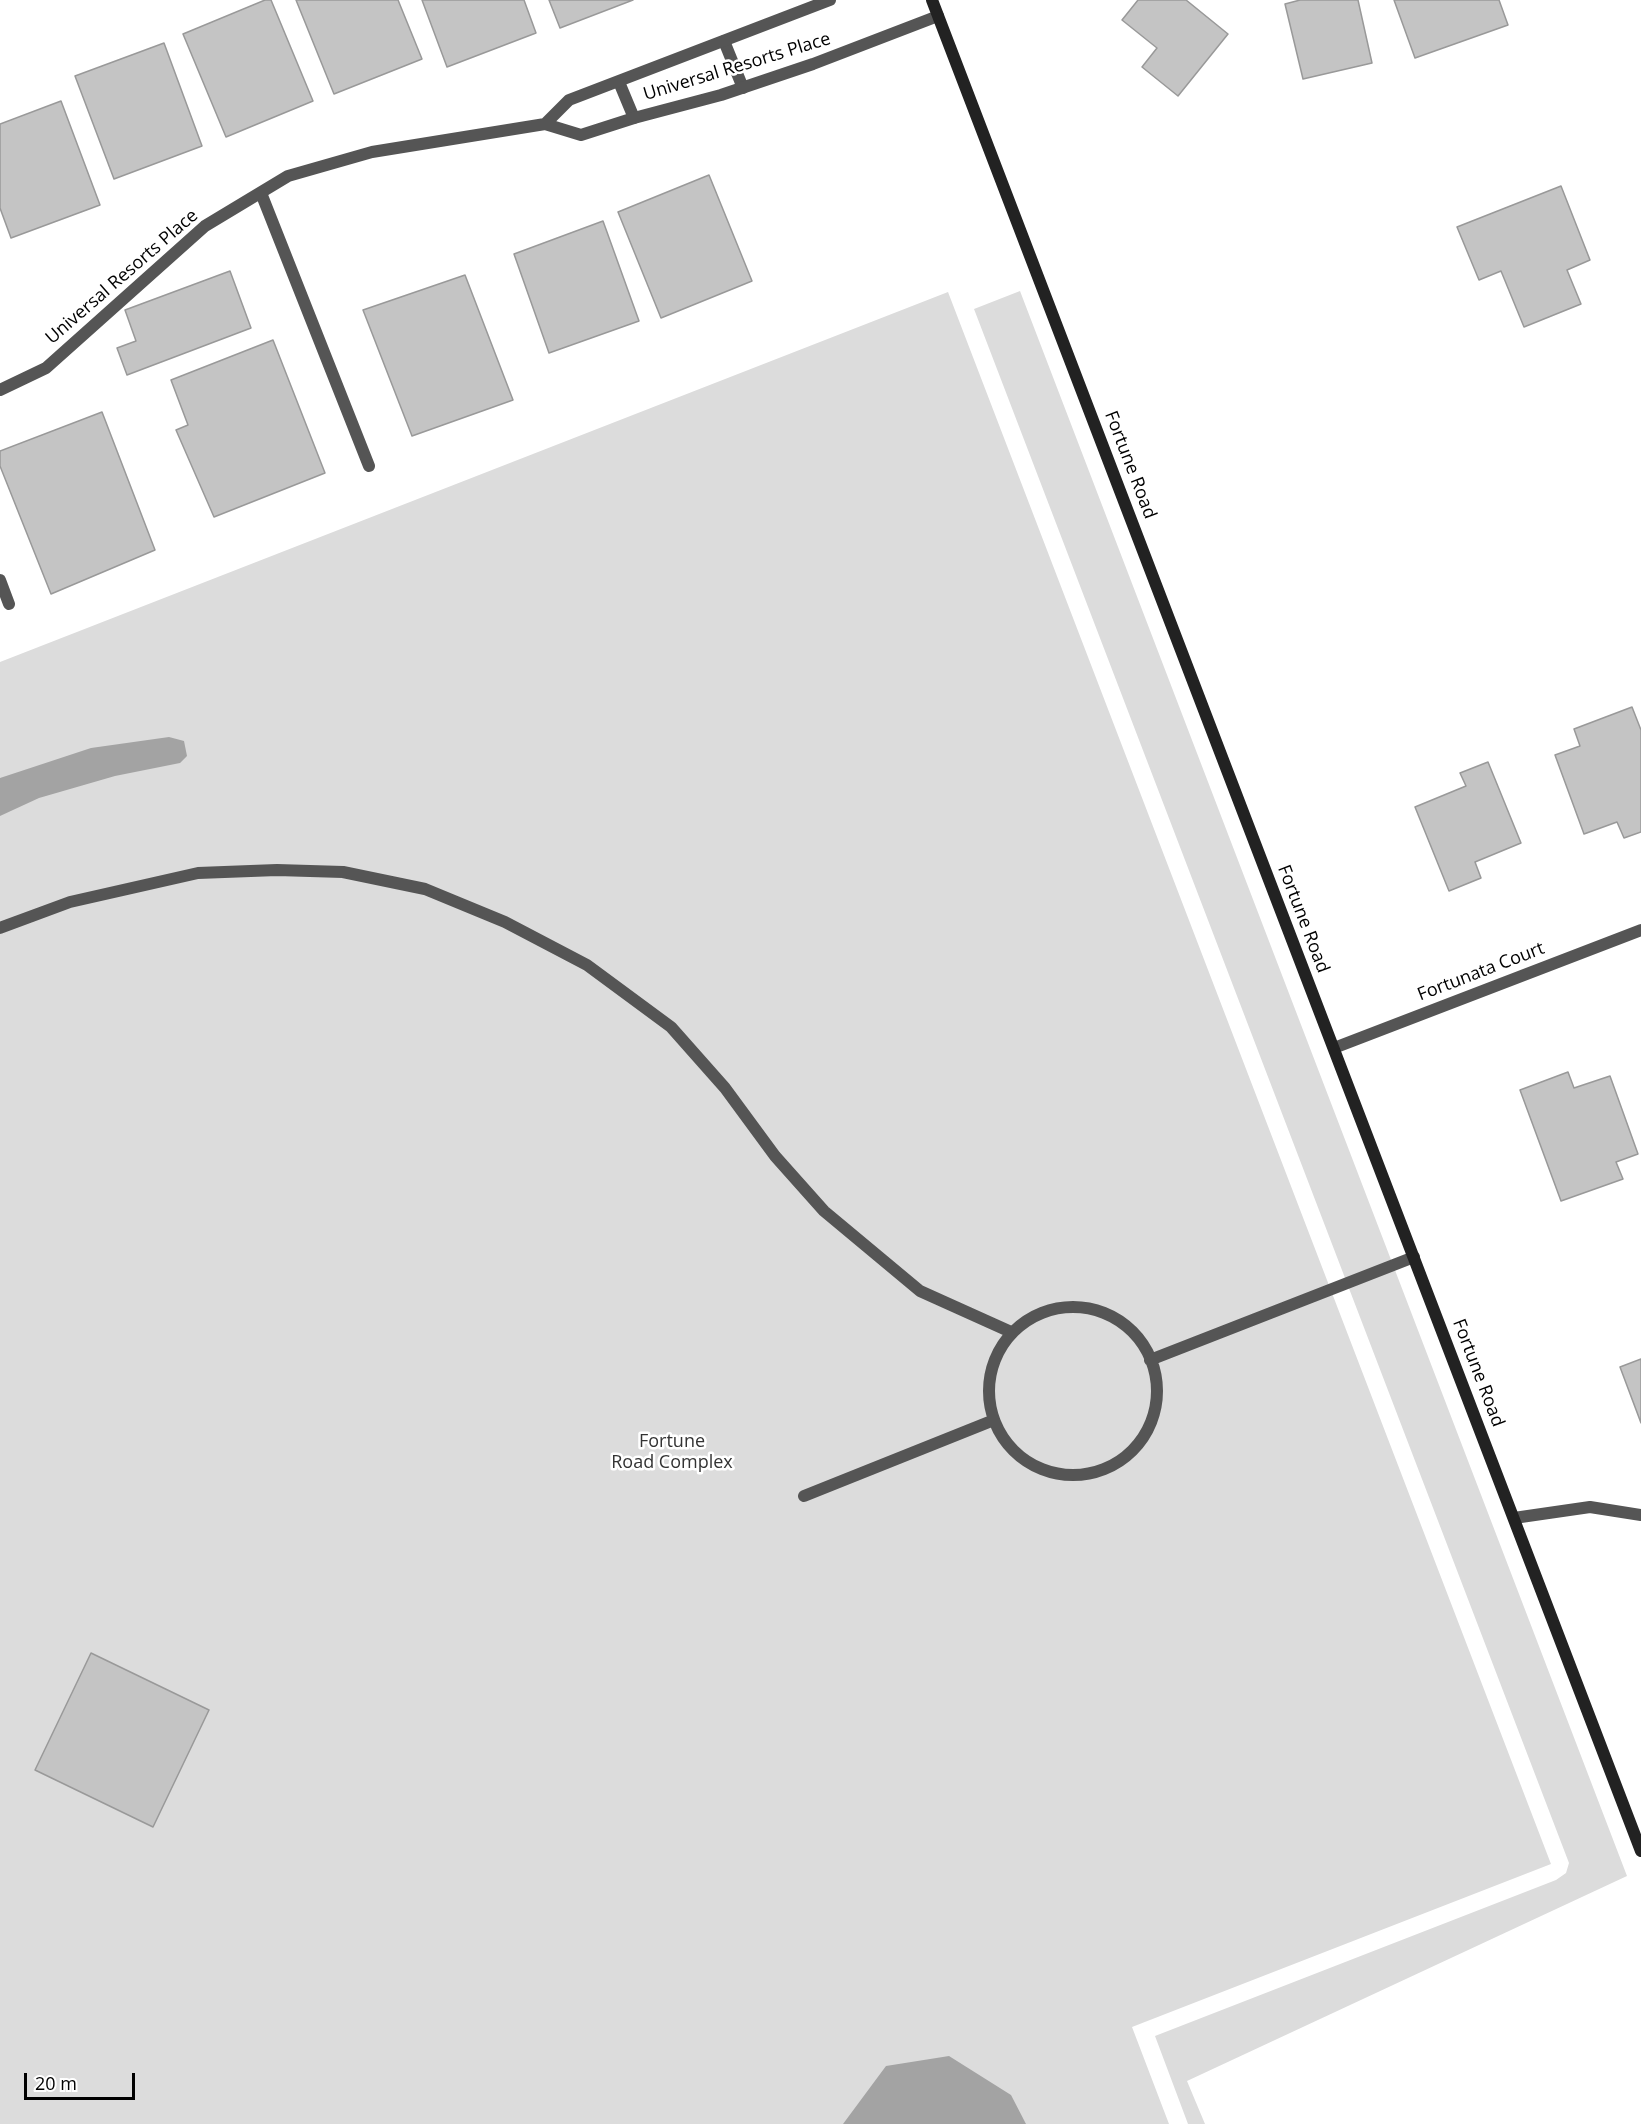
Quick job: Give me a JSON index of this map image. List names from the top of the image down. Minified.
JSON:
{"streets":{"street":["Universal Resorts Place","Fortune Road","Fortunata Court"]},"crossings":[["Universal Resorts Place","Fortune Road"],["Fortune Road","Fortunata Court"]],"parks":["Fortune Road Complex"],"scale_bar":"20 m"}
